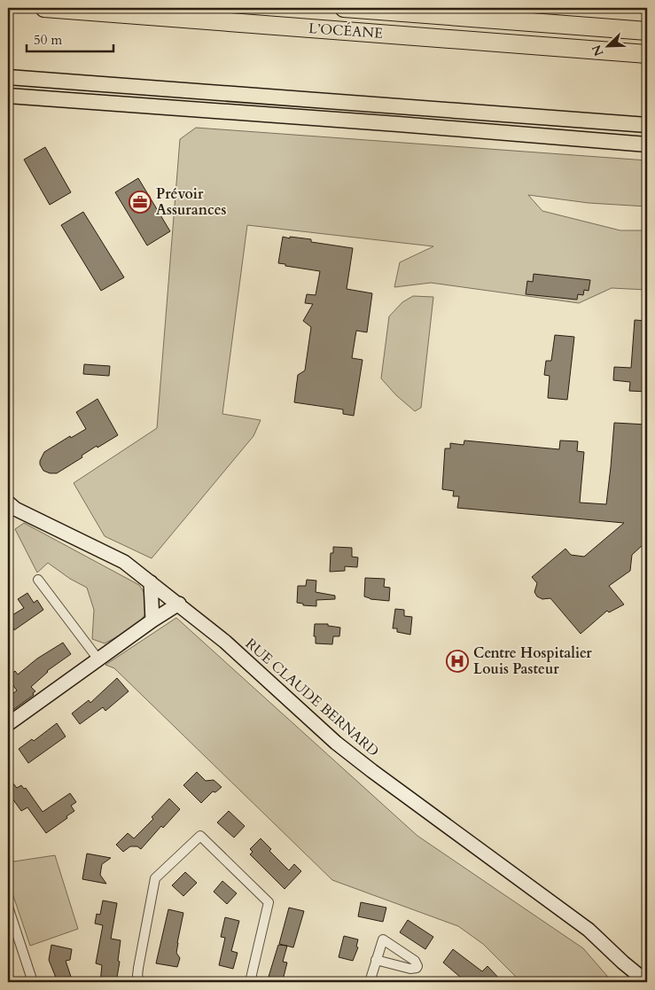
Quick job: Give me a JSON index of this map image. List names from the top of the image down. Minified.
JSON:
{"streets":{"highway":["L’OCÉANE"],"street":["RUE CLAUDE BERNARD"]},"places":{"office":["Prévoir Assurances"],"hospital":["Centre Hospitalier Louis Pasteur"]},"scale_bar":"50 m","north":"bottom left"}
